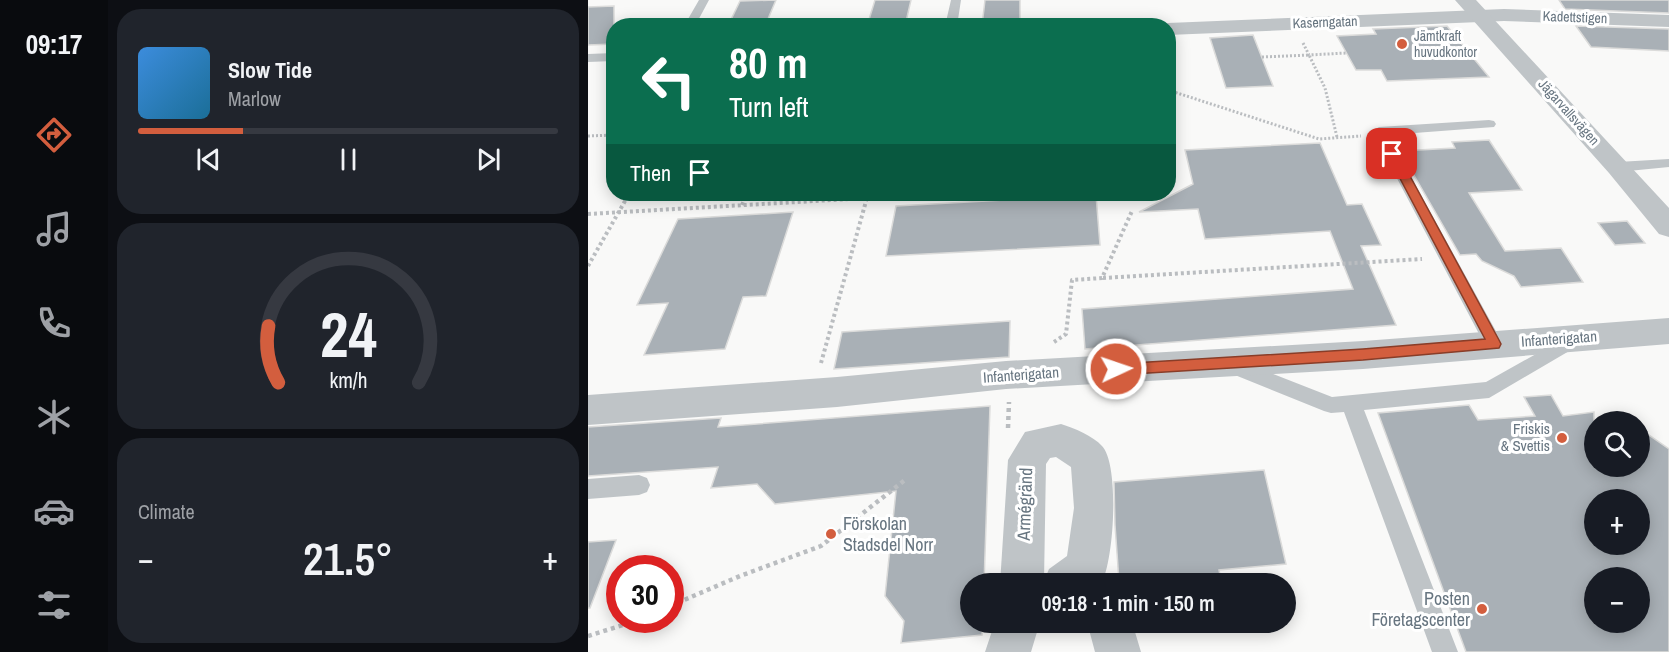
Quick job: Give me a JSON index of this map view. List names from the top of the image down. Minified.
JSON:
{"streets":{"street":["Kadettstigen","Kaserngatan","Jägarvallsvägen","Infanterigatan","Armégränd"]},"crossings":[["Kadettstigen","Kaserngatan"],["Kadettstigen","Jägarvallsvägen"],["Kaserngatan","Jägarvallsvägen"]],"places":["Jämtkraft huvudkontor","Friskis & Svettis","Förskolan Stadsdel Norr","Posten Företagscenter"],"page":{"tabs":"09:17","turn":["80 m","Turn left"],"song":["Slow Tide","Marlow"],"then":"Then","map_buttons":["+","−"],"tile":"Climate","heat":["−","21.5°","+"],"limit":"30","trip":"09:18 · 1 min · 150 m","gauge":["24","km/h"]}}
